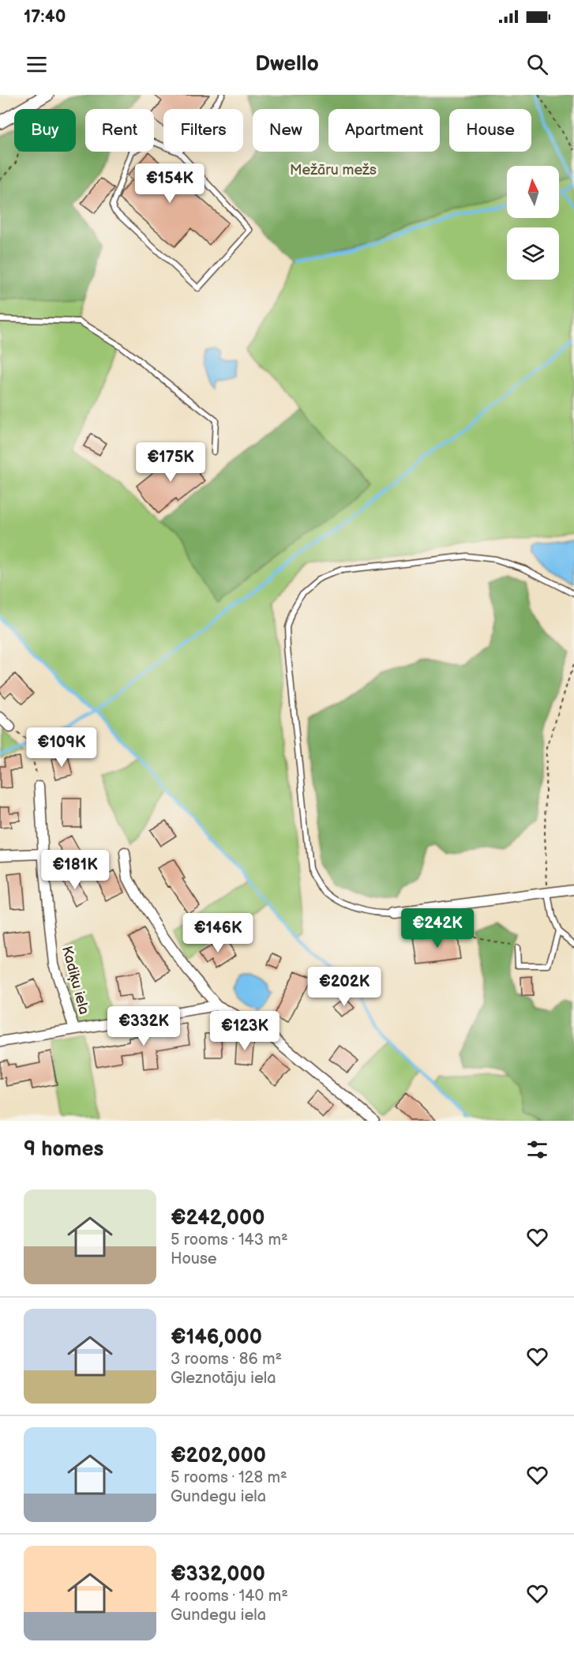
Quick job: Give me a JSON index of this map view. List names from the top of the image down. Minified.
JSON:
{"streets":{"street":["Kadiķu iela"]},"parks":["Mežāru mežs"],"north":"top","page":{"status":"17:40","header":"Dwello","chip":["Buy","Rent","Filters","New","Apartment","House"],"price":["€154K","€175K","€109K","€181K","€242K","€146K","€202K","€332K","€123K"],"heading":"9 homes","list":[{"name":"€242,000","note":"5 rooms · 143 m² · House"},{"name":"€146,000","note":"3 rooms · 86 m² · Gleznotāju iela"},{"name":"€202,000","note":"5 rooms · 128 m² · Gundegu iela"},{"name":"€332,000","note":"4 rooms · 140 m² · Gundegu iela"}]}}
